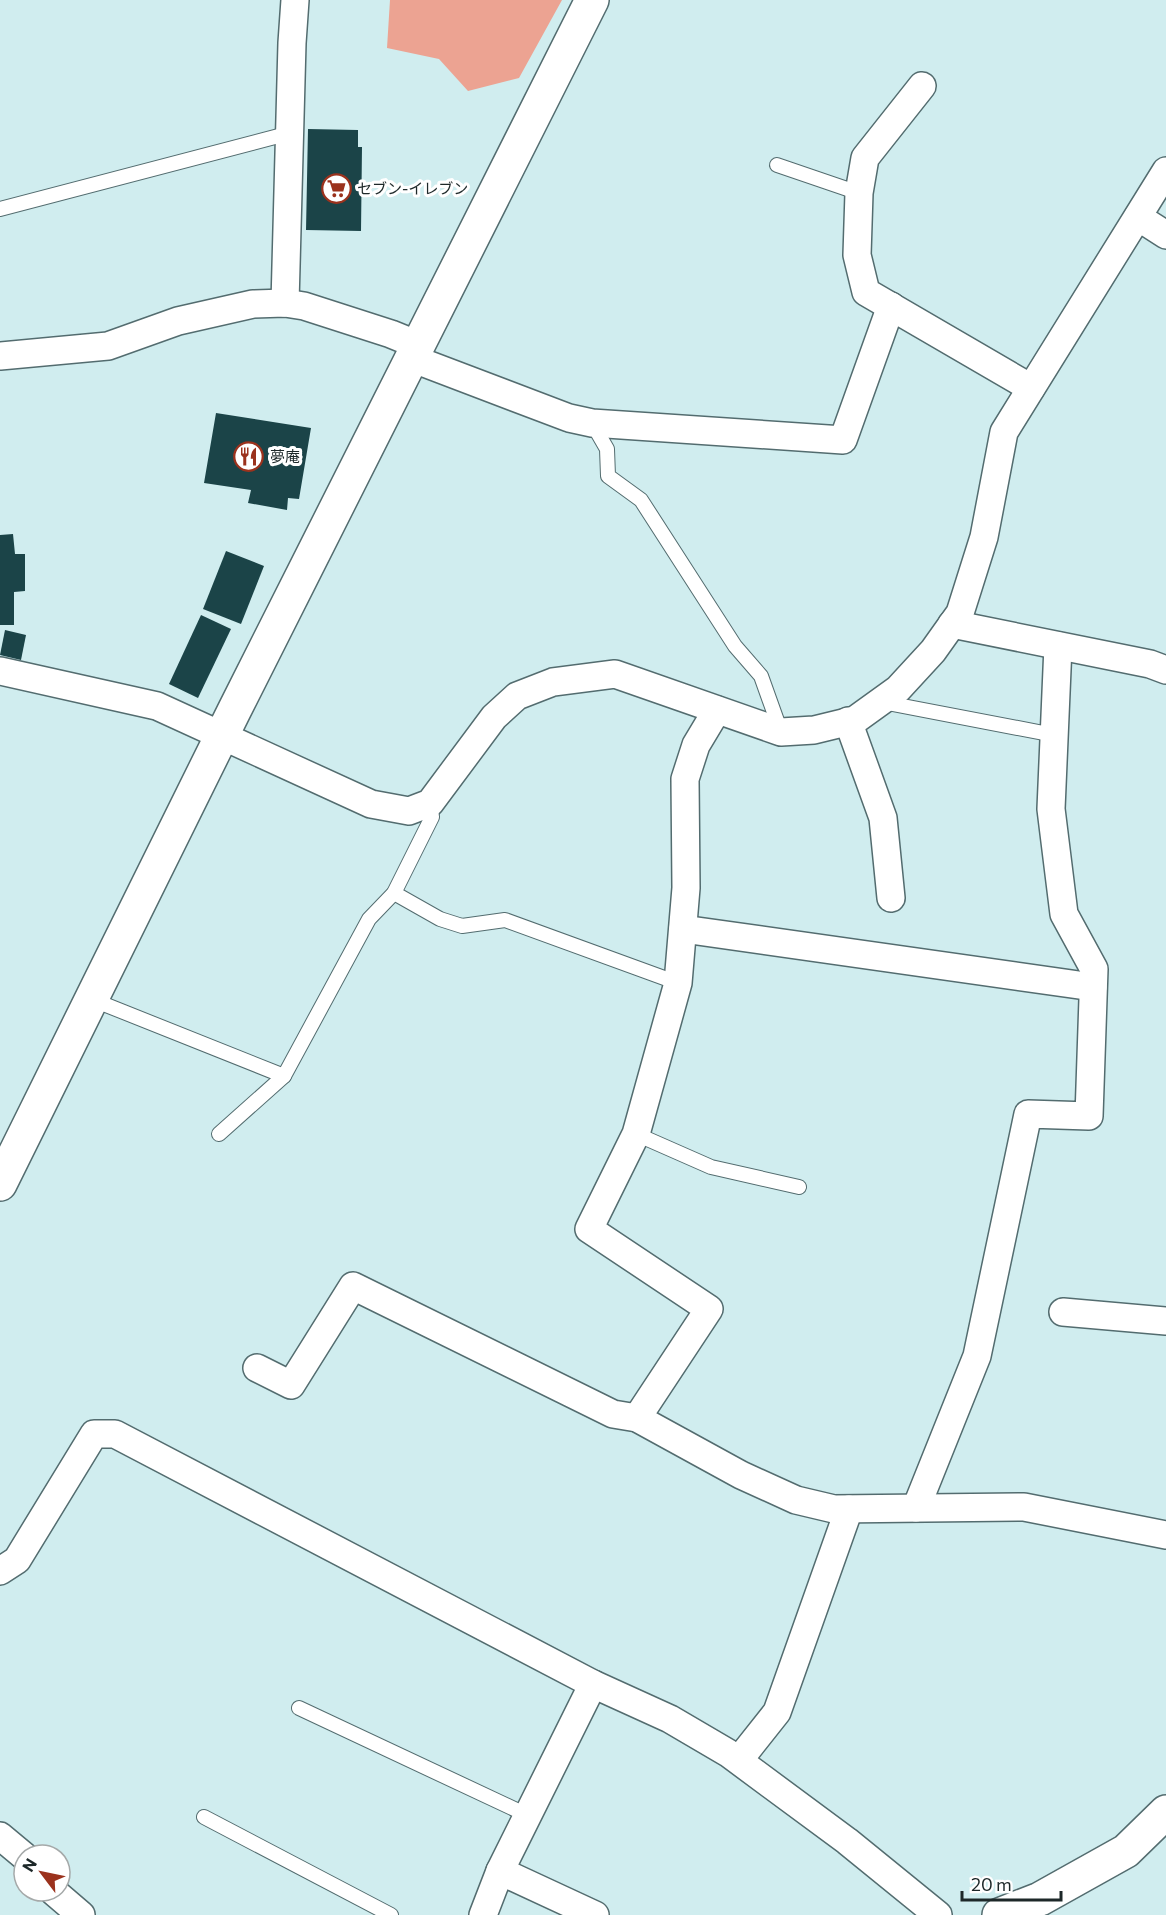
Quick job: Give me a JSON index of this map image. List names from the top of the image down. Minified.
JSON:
{"places":{"supermarket":["セブン-イレブン"],"restaurant":["夢庵"]},"scale_bar":"20 m","north":"top left"}
